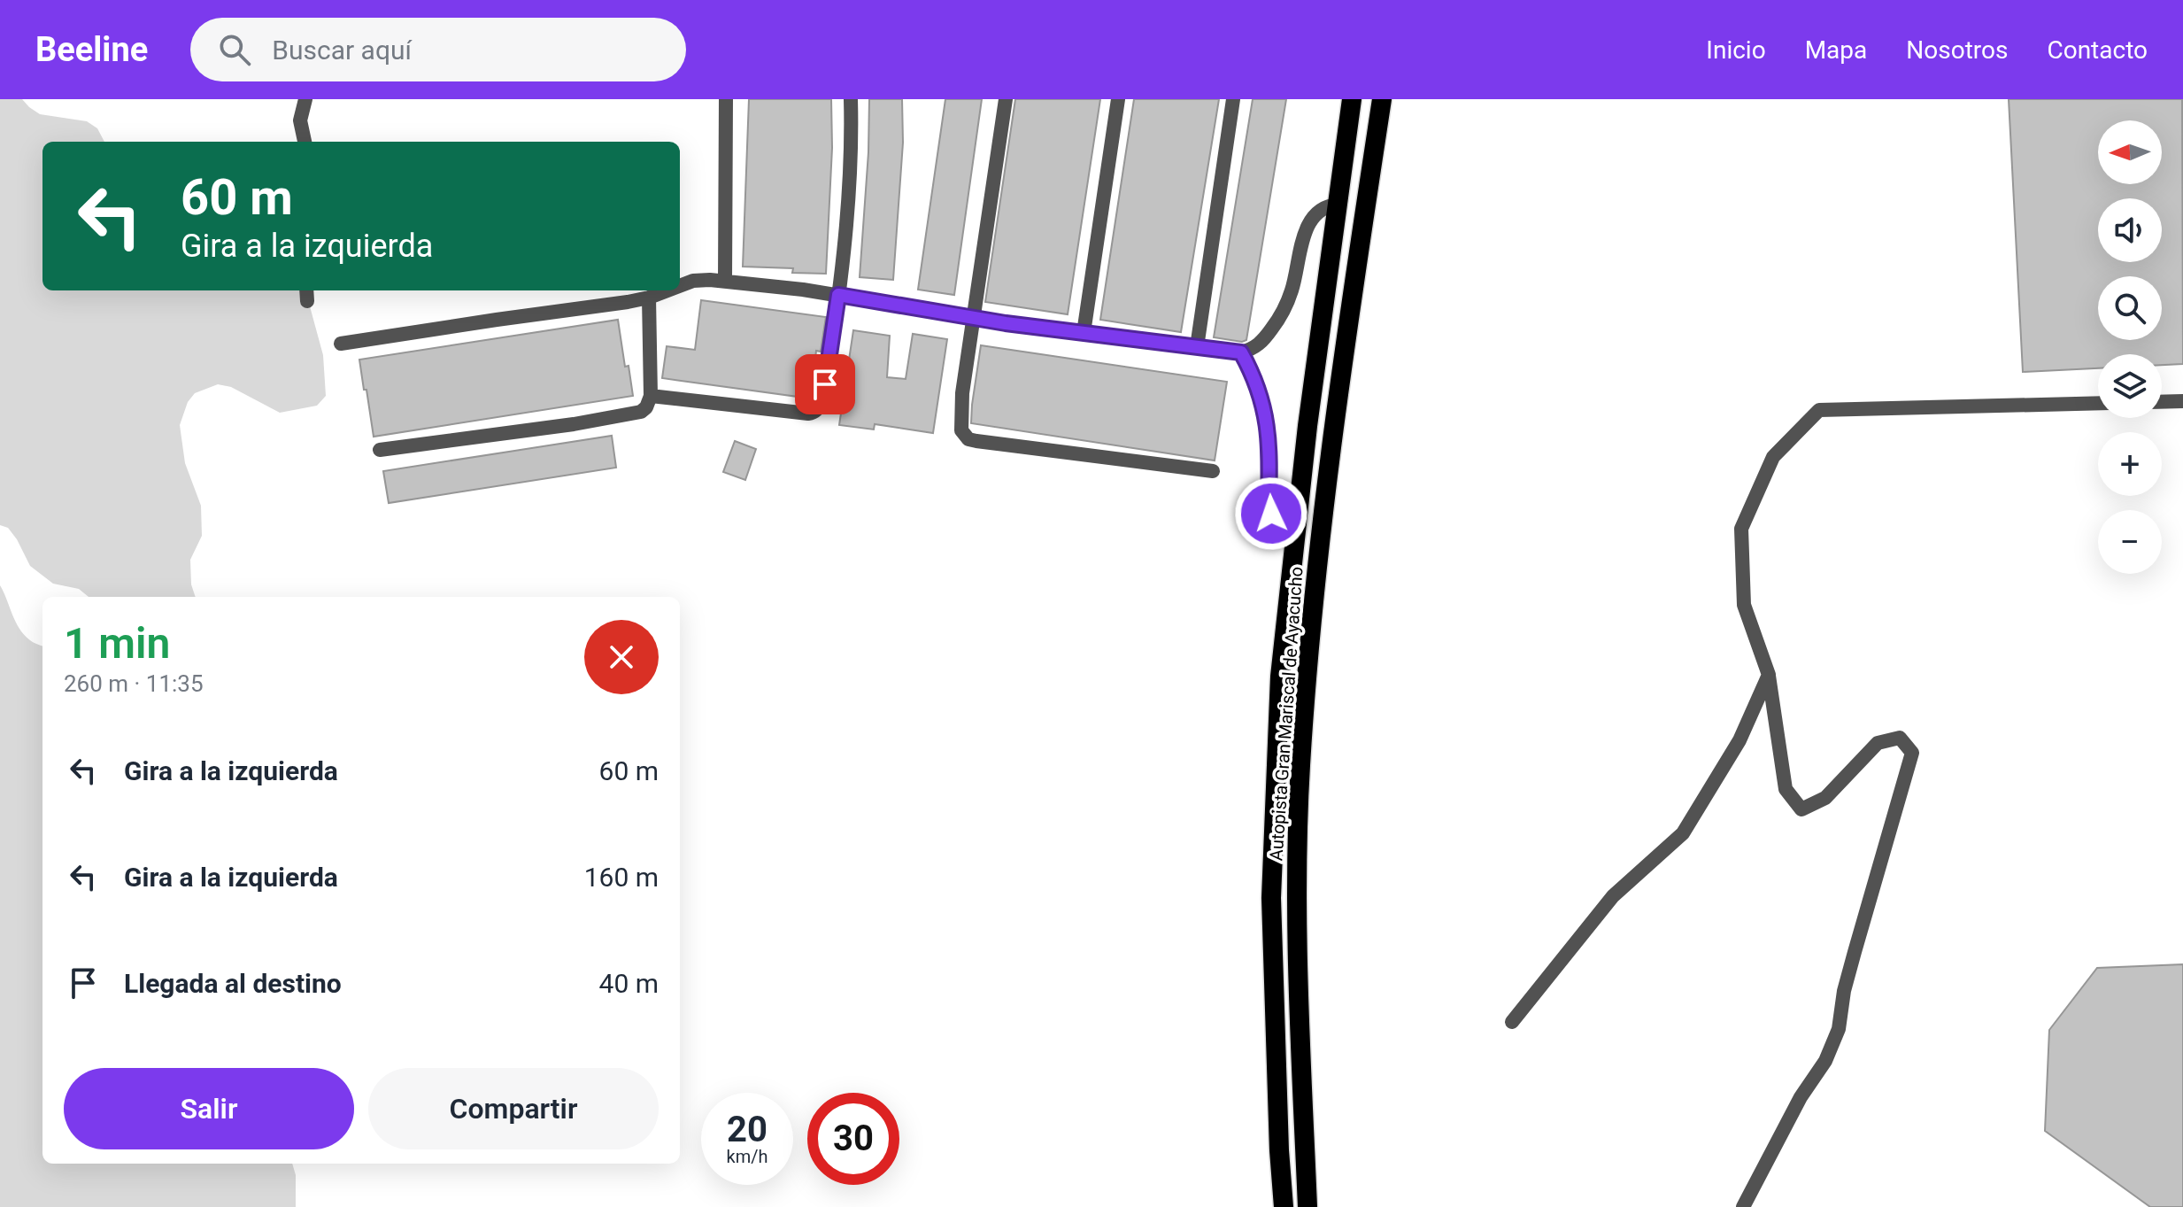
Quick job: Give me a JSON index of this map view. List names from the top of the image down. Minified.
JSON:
{"streets":{"highway":["Autopista Gran Mariscal de Ayacucho"]},"north":"left","page":{"header":"Beeline","search":"Buscar aquí","nav":["Inicio","Mapa","Nosotros","Contacto"],"map_buttons":["+","−"],"turn":["60 m","Gira a la izquierda"],"heading":["1 min","260 m · 11:35"],"list":[{"name":"Gira a la izquierda","value":"60 m"},{"name":"Gira a la izquierda","value":"160 m"},{"name":"Llegada al destino","value":"40 m"}],"buttons":["Salir","Compartir"],"speed":"20 km/h","limit":"30"}}
